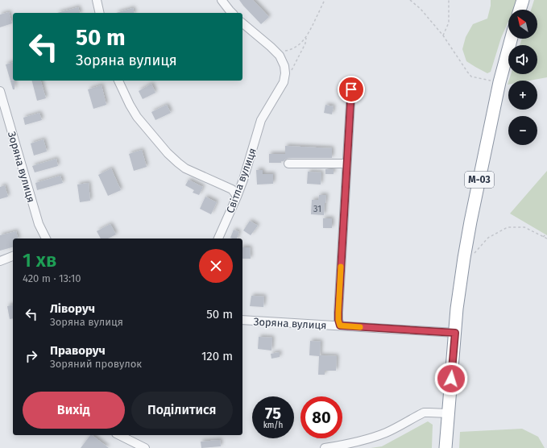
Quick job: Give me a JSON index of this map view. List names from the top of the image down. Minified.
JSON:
{"streets":{"highway":["М-03"],"street":["Зоряна вулиця","Світла вулиця"]},"crossings":[["Зоряна вулиця","М-03"]],"house_numbers":["31"],"north":"top left","page":{"map_buttons":["+","−"],"turn":["50 m","Зоряна вулиця"],"heading":["1 хв","420 m · 13:10"],"list":[{"name":"Ліворуч","note":"Зоряна вулиця","value":"50 m"},{"name":"Праворуч","note":"Зоряний провулок","value":"120 m"}],"buttons":["Вихід","Поділитися"],"speed":"75 km/h","limit":"80"}}
